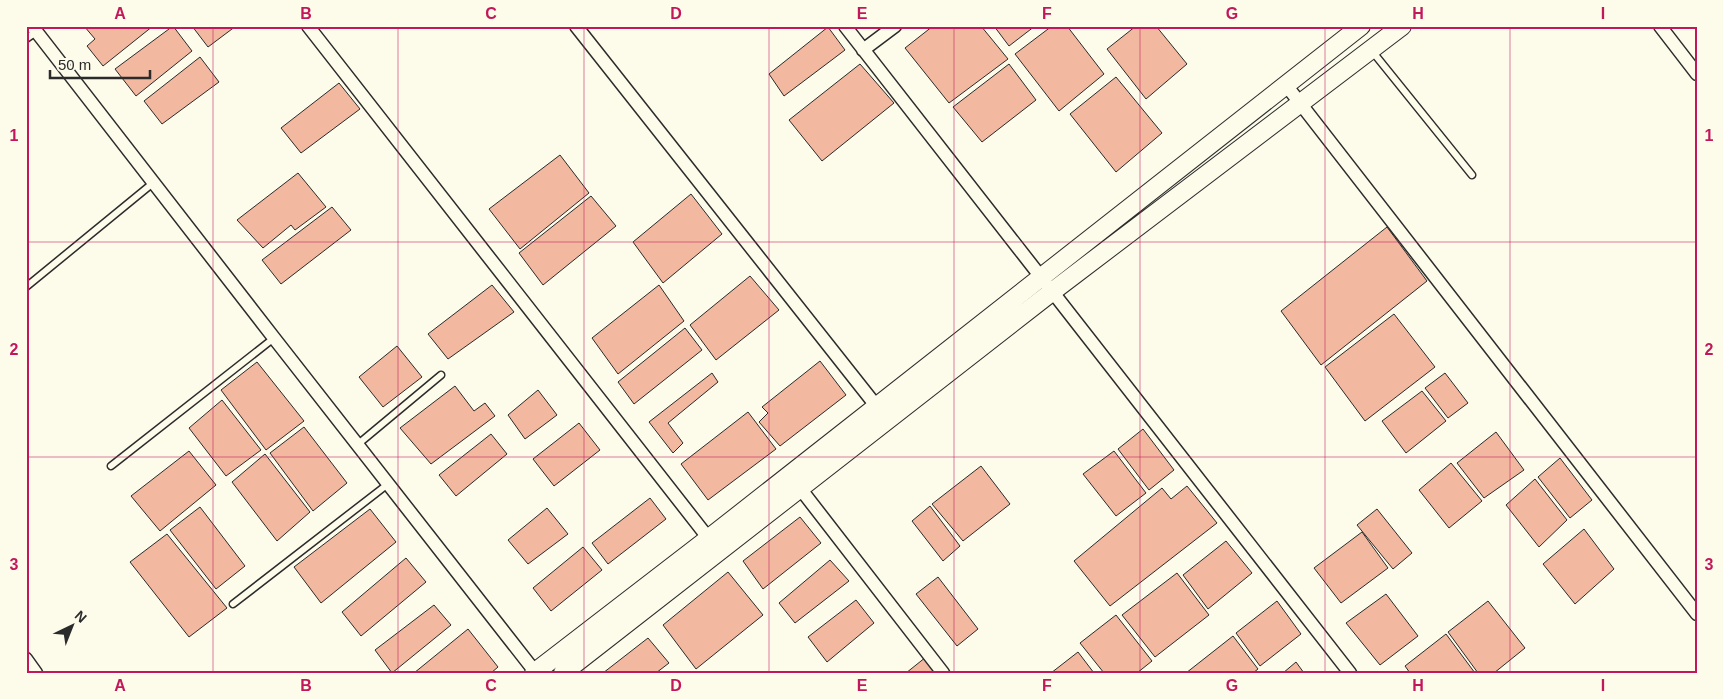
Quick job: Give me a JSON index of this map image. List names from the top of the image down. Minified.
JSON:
{"scale_bar":"50 m","north":"top right","grid":{"columns":["A","B","C","D","E","F","G","H","I"],"rows":["1","2","3"]}}
